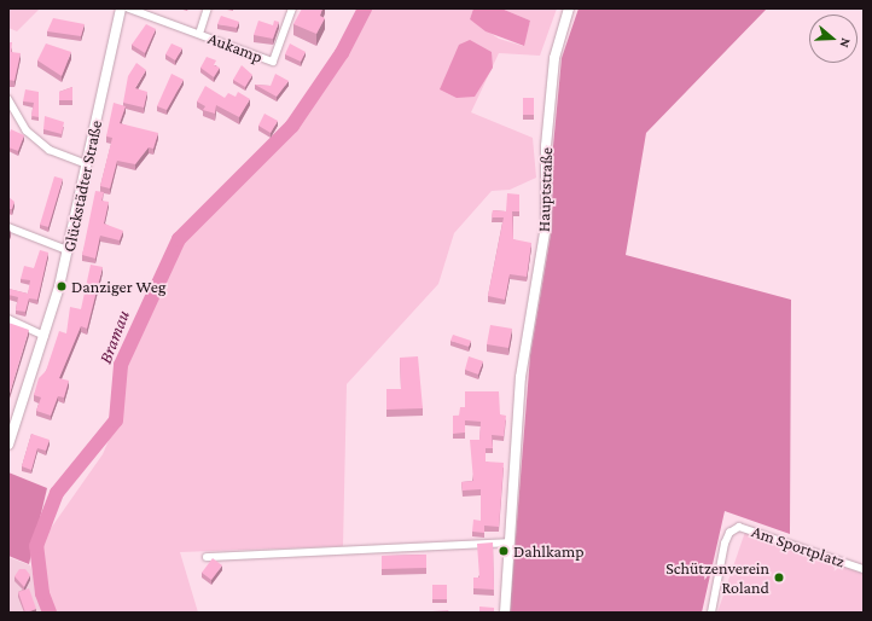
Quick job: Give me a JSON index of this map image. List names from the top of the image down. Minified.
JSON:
{"streets":{"street":["Aukamp","Glückstädter Straße","Hauptstraße","Am Sportplatz"]},"water":["Bramau"],"places":["Danziger Weg","Dahlkamp","Schützenverein Roland"],"north":"right"}
